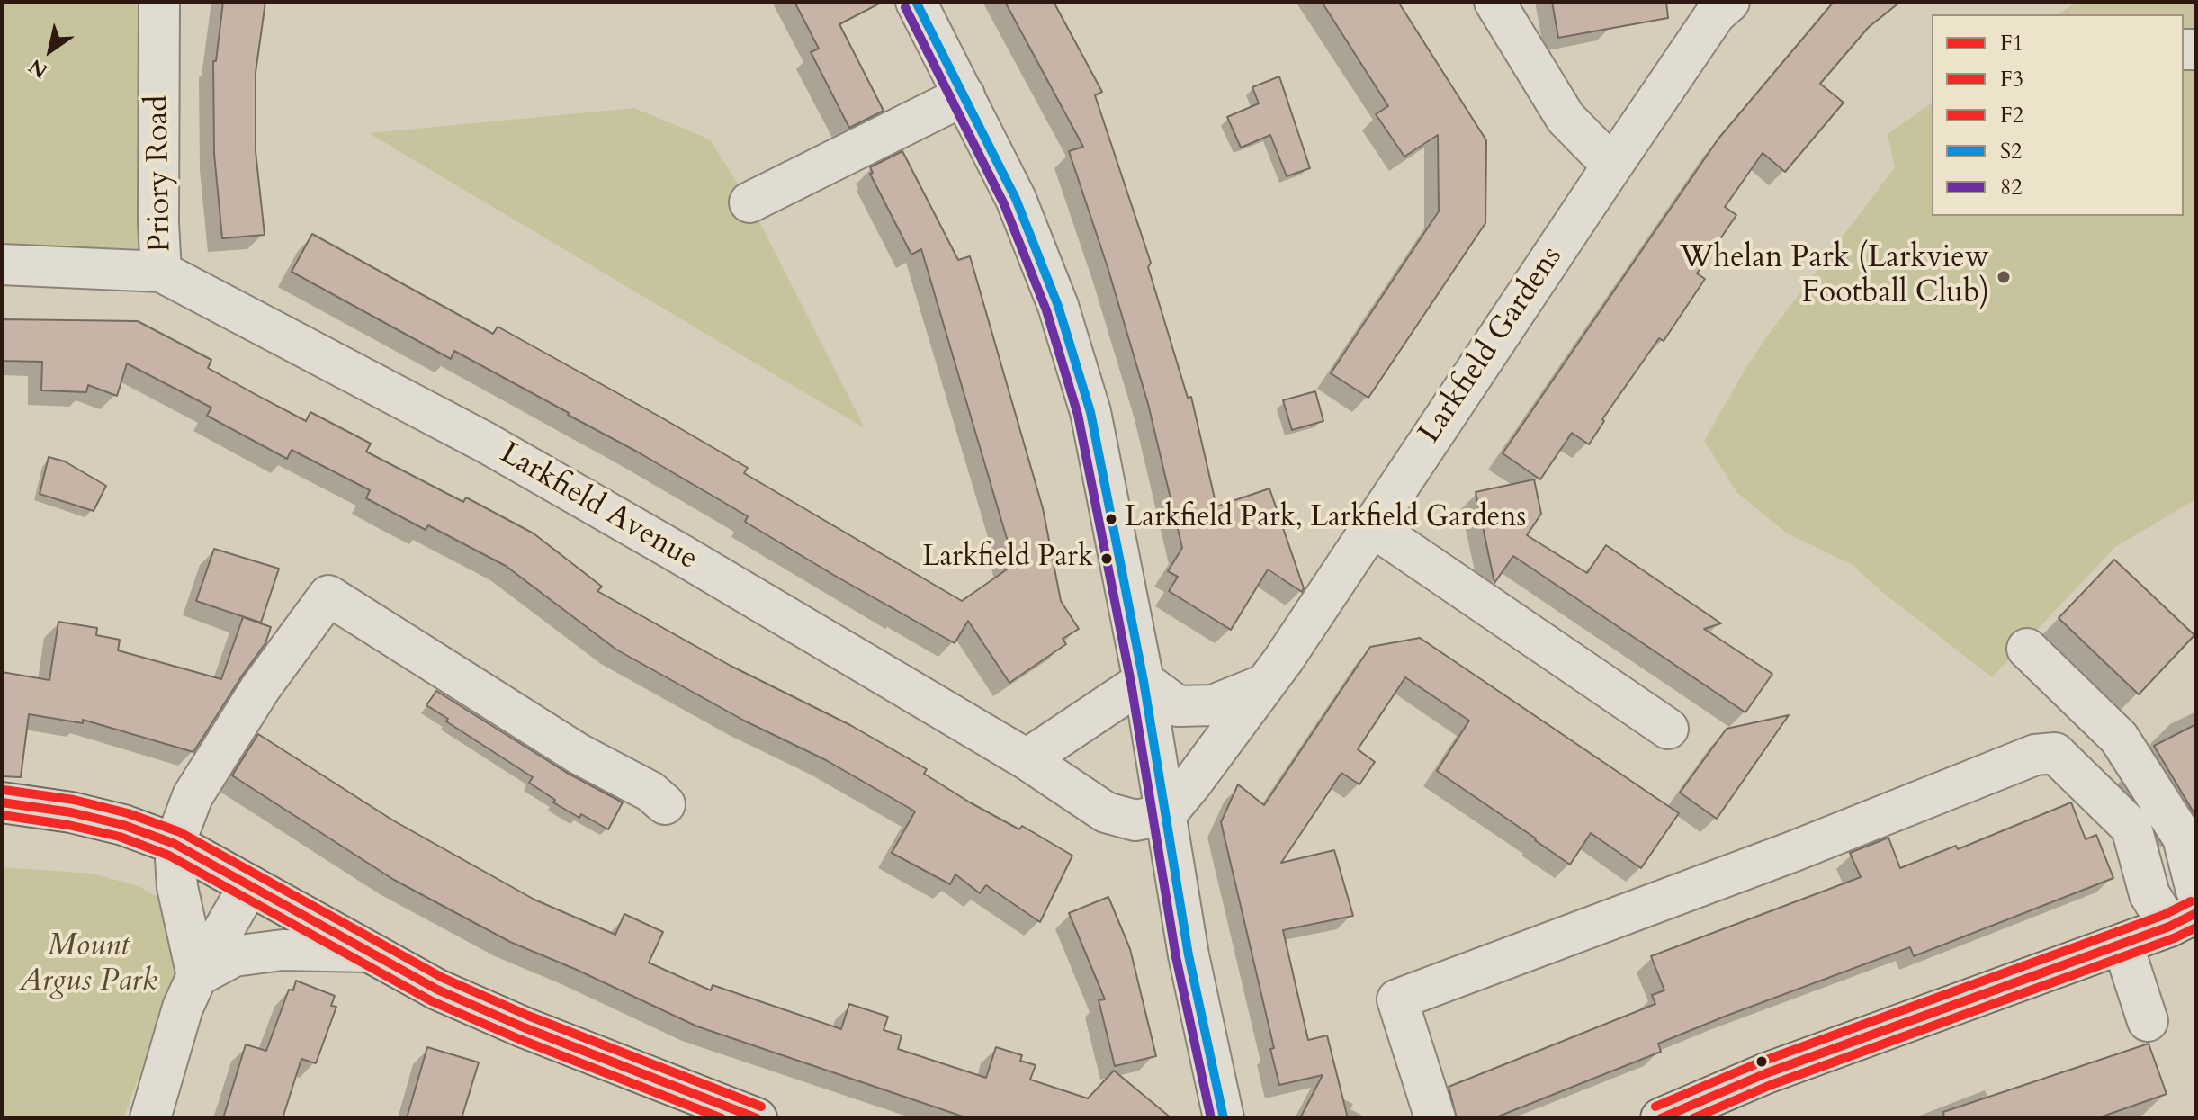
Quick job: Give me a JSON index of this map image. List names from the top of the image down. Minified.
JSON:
{"streets":{"street":["Priory Road","Larkfield Gardens","Larkfield Avenue"]},"crossings":[["Priory Road","Larkfield Avenue"],["Larkfield Gardens","Larkfield Avenue"]],"parks":["Mount Argus Park"],"places":["Whelan Park (Larkview Football Club)","Larkfield Park, Larkfield Gardens","Larkfield Park"],"lines":["transit line S2","transit line 82","transit line F2","transit line F1","transit line F3"],"legend":["F1","F3","F2","S2","82"],"north":"bottom left"}
